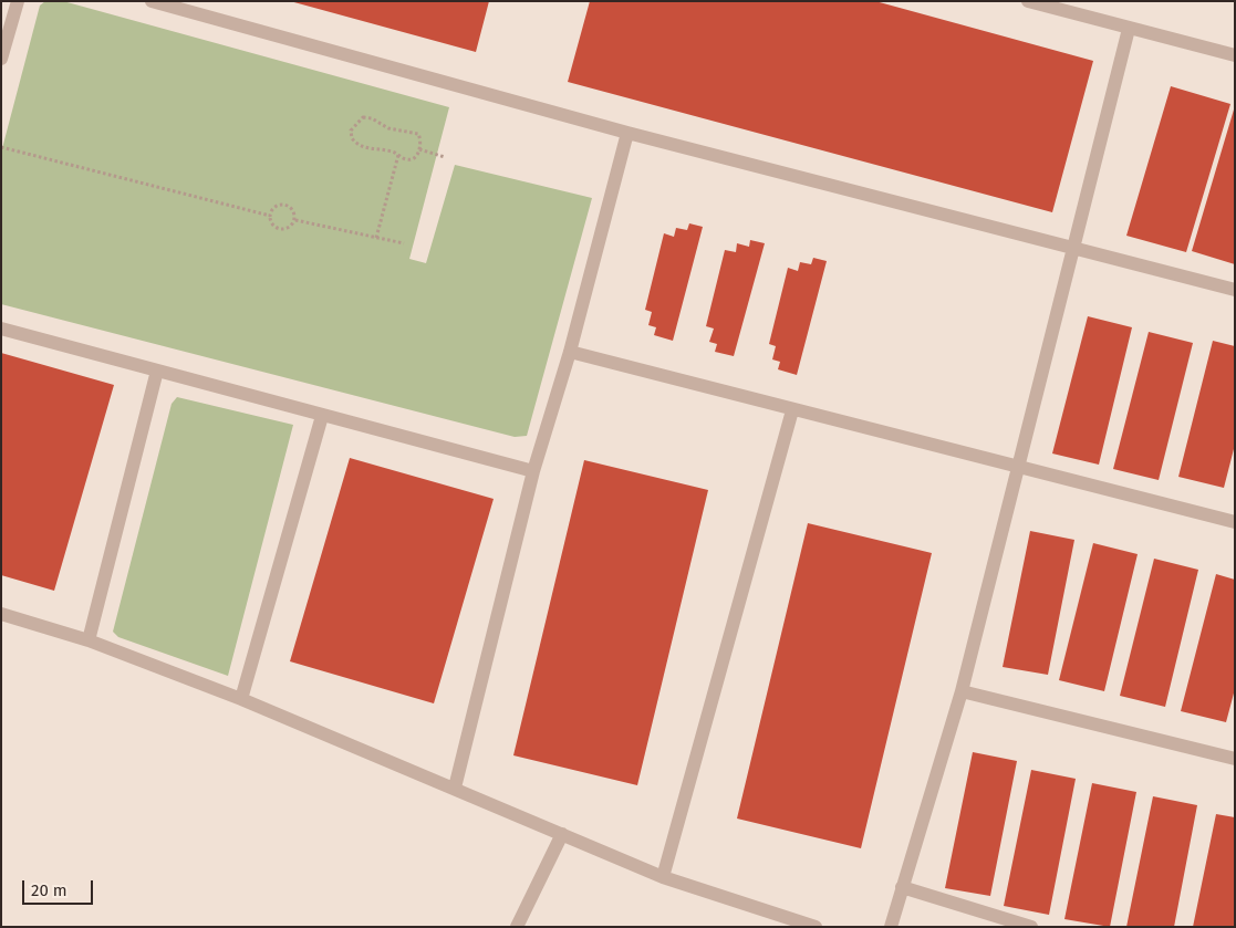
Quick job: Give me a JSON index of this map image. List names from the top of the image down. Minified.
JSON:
{"scale_bar":"20 m"}
